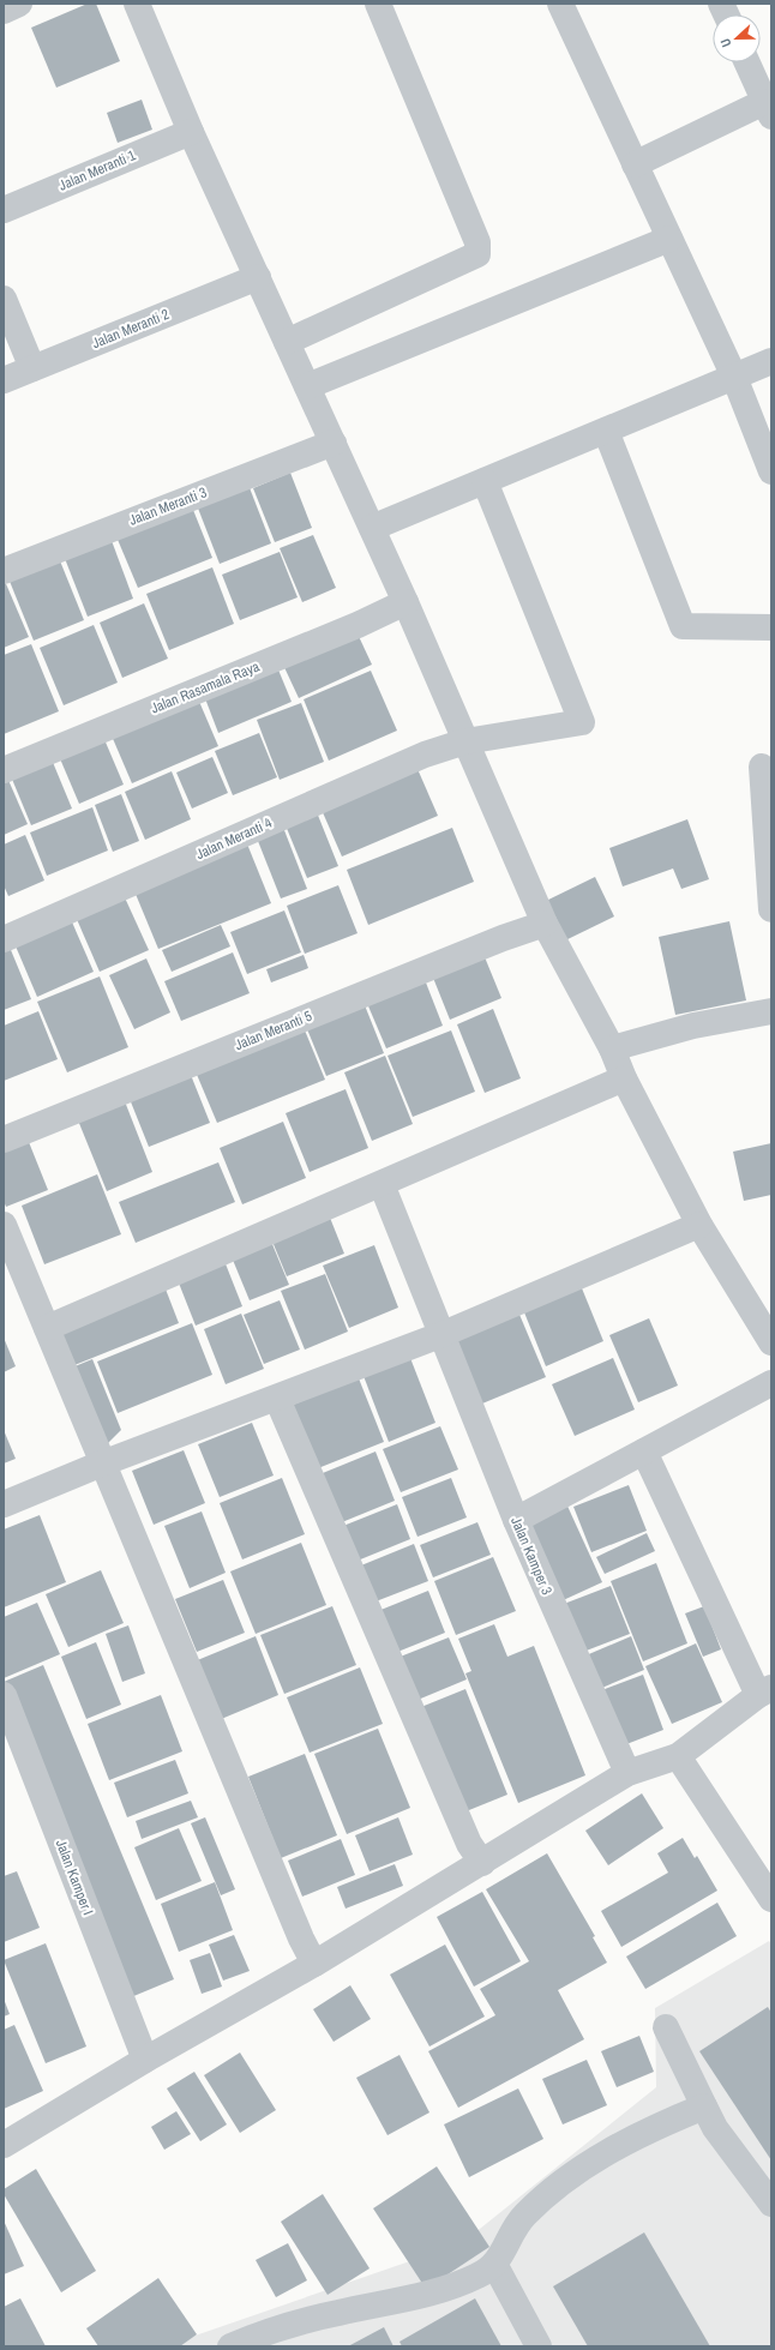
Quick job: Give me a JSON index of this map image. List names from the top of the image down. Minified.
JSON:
{"streets":{"street":["Jalan Meranti 1","Jalan Meranti 2","Jalan Meranti 3","Jalan Rasamala Raya","Jalan Meranti 4","Jalan Meranti 5","Jalan Kamper 3","Jalan Kamper I"]},"north":"left"}
